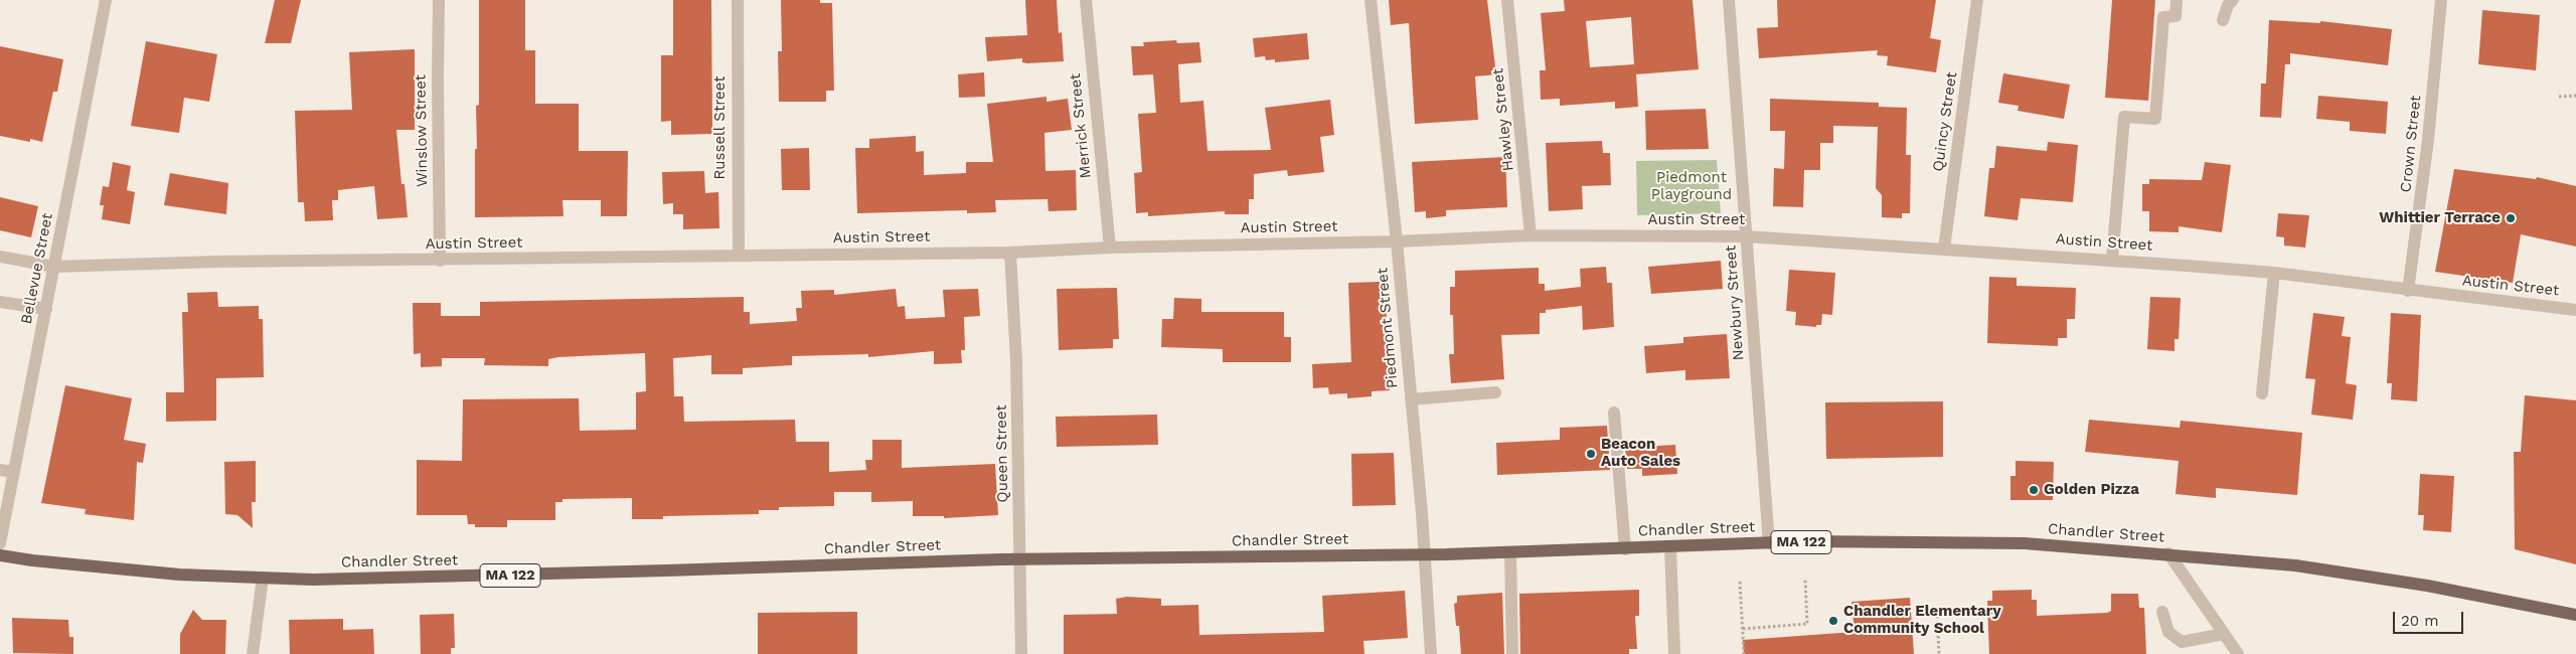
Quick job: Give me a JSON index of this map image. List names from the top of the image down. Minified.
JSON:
{"streets":{"main road":["Chandler Street","MA 122"],"street":["Hawley Street","Quincy Street","Merrick Street","Russell Street","Winslow Street","Crown Street","Austin Street","Bellevue Street","Newbury Street","Piedmont Street","Queen Street"]},"crossings":[["Hawley Street","Austin Street"],["Quincy Street","Austin Street"],["Merrick Street","Austin Street"],["Russell Street","Austin Street"],["Winslow Street","Austin Street"],["Crown Street","Austin Street"],["Austin Street","Bellevue Street"],["Austin Street","Newbury Street"],["Austin Street","Piedmont Street"],["Austin Street","Queen Street"],["Newbury Street","Chandler Street"],["Piedmont Street","Chandler Street"],["Queen Street","Chandler Street"]],"parks":["Piedmont Playground"],"places":["Whittier Terrace","Beacon Auto Sales","Golden Pizza","Chandler Elementary Community School"],"scale_bar":"20 m"}
